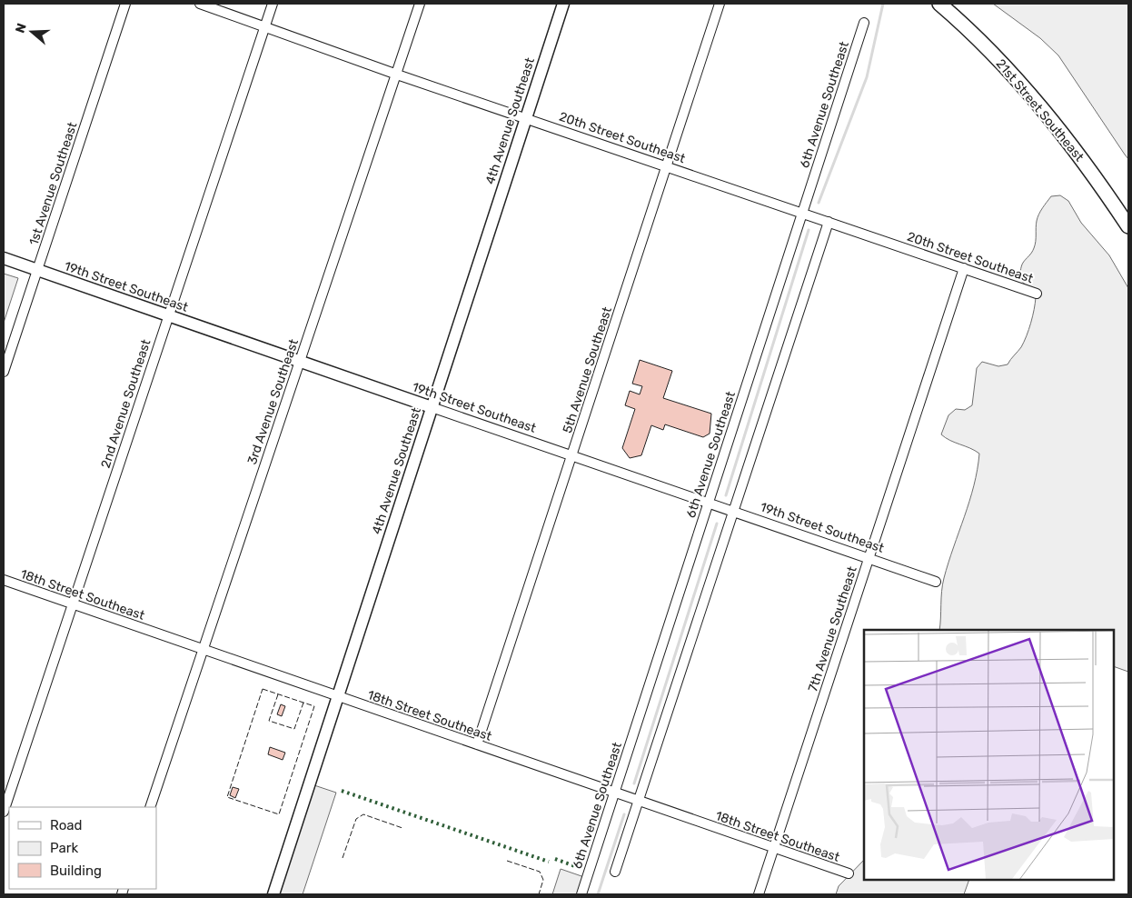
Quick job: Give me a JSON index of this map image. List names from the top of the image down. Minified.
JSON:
{"streets":{"main road":["21st Street Southeast"],"street":["6th Avenue Southeast","4th Avenue Southeast","20th Street Southeast","1st Avenue Southeast","19th Street Southeast","5th Avenue Southeast","3rd Avenue Southeast","2nd Avenue Southeast","18th Street Southeast","7th Avenue Southeast"]},"crossings":[["6th Avenue Southeast","20th Street Southeast"],["6th Avenue Southeast","19th Street Southeast"],["6th Avenue Southeast","18th Street Southeast"],["4th Avenue Southeast","20th Street Southeast"],["4th Avenue Southeast","19th Street Southeast"],["4th Avenue Southeast","18th Street Southeast"],["20th Street Southeast","5th Avenue Southeast"],["20th Street Southeast","3rd Avenue Southeast"],["20th Street Southeast","2nd Avenue Southeast"],["20th Street Southeast","7th Avenue Southeast"],["1st Avenue Southeast","19th Street Southeast"],["19th Street Southeast","5th Avenue Southeast"],["19th Street Southeast","3rd Avenue Southeast"],["19th Street Southeast","2nd Avenue Southeast"],["19th Street Southeast","7th Avenue Southeast"],["5th Avenue Southeast","18th Street Southeast"],["3rd Avenue Southeast","18th Street Southeast"],["2nd Avenue Southeast","18th Street Southeast"],["18th Street Southeast","7th Avenue Southeast"]],"legend":["Road","Park","Building"],"north":"left"}
